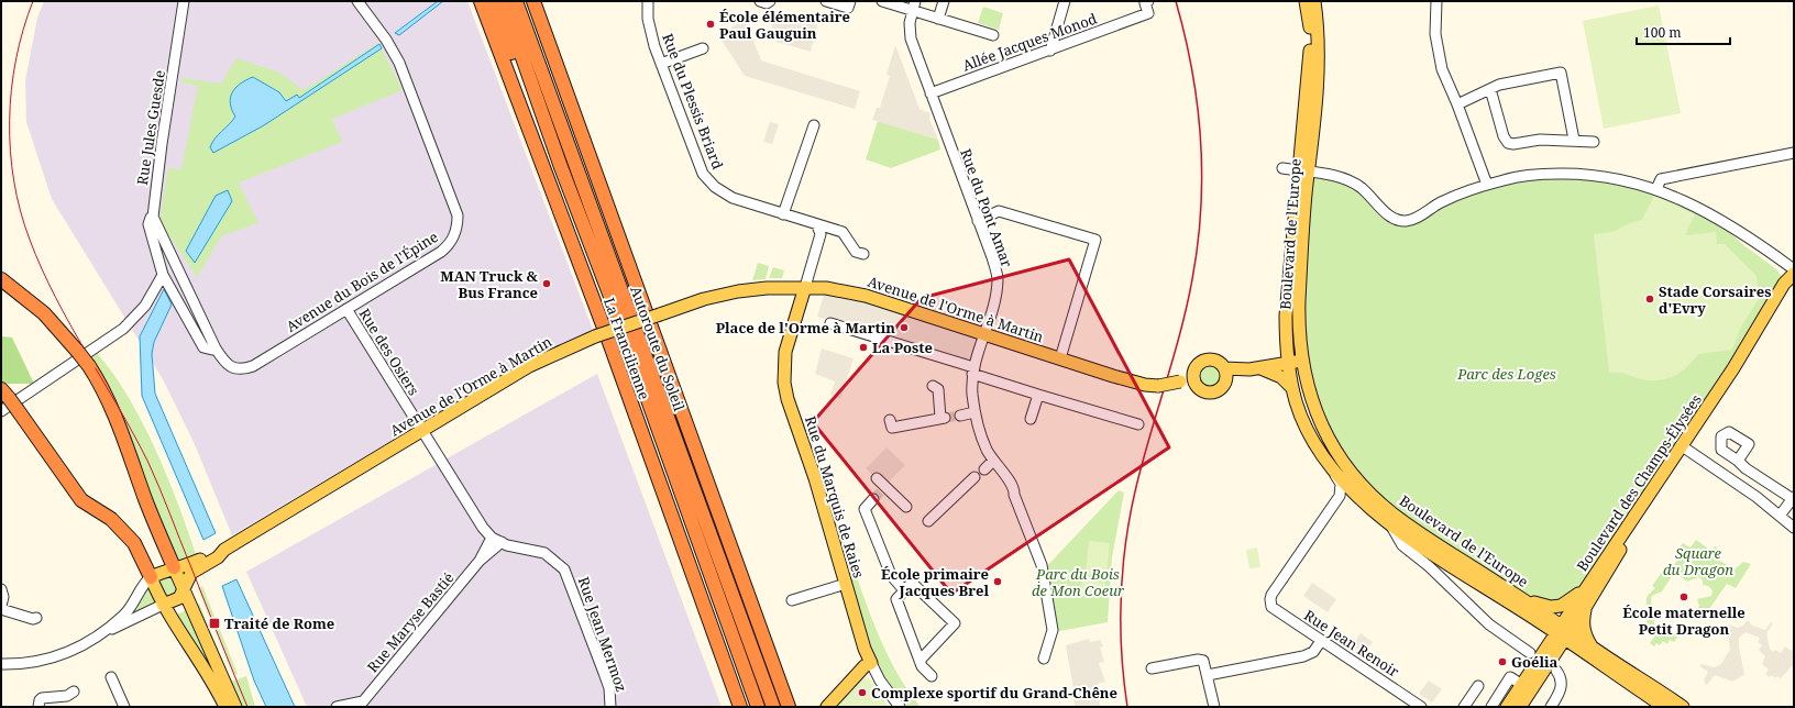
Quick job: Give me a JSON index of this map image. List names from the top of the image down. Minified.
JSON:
{"streets":{"highway":["La Francilienne","Autoroute du Soleil"],"main road":["Boulevard de l'Europe","Avenue de l'Orme à Martin","Boulevard des Champs-Élysées","Rue du Marquis de Raies"],"street":["Allée Jacques Monod","Rue du Plessis Briard","Rue Jules Guesde","Rue du Pont Amar","Avenue du Bois de l'Épine","Rue des Osiers","Rue Maryse Bastié","Rue Jean Mermoz","Rue Jean Renoir"]},"crossings":[["Allée Jacques Monod","Rue du Pont Amar"],["Rue Jules Guesde","Avenue du Bois de l'Épine"],["Rue du Pont Amar","Avenue de l'Orme à Martin"],["Boulevard de l'Europe","Boulevard des Champs-Élysées"],["Avenue du Bois de l'Épine","Rue des Osiers"],["Avenue de l'Orme à Martin","Rue des Osiers"],["Avenue de l'Orme à Martin","Rue du Marquis de Raies"],["Rue Maryse Bastié","Rue Jean Mermoz"]],"parks":["Parc des Loges","Square du Dragon","Parc du Bois de Mon Coeur"],"places":{"other":["École élémentaire Paul Gauguin","MAN Truck & Bus France","Stade Corsaires d'Evry","Place de l'Orme à Martin","La Poste","École primaire Jacques Brel","École maternelle Petit Dragon","Goélia","Complexe sportif du Grand-Chêne"],"transit":["Traité de Rome"]},"scale_bar":"100 m"}
